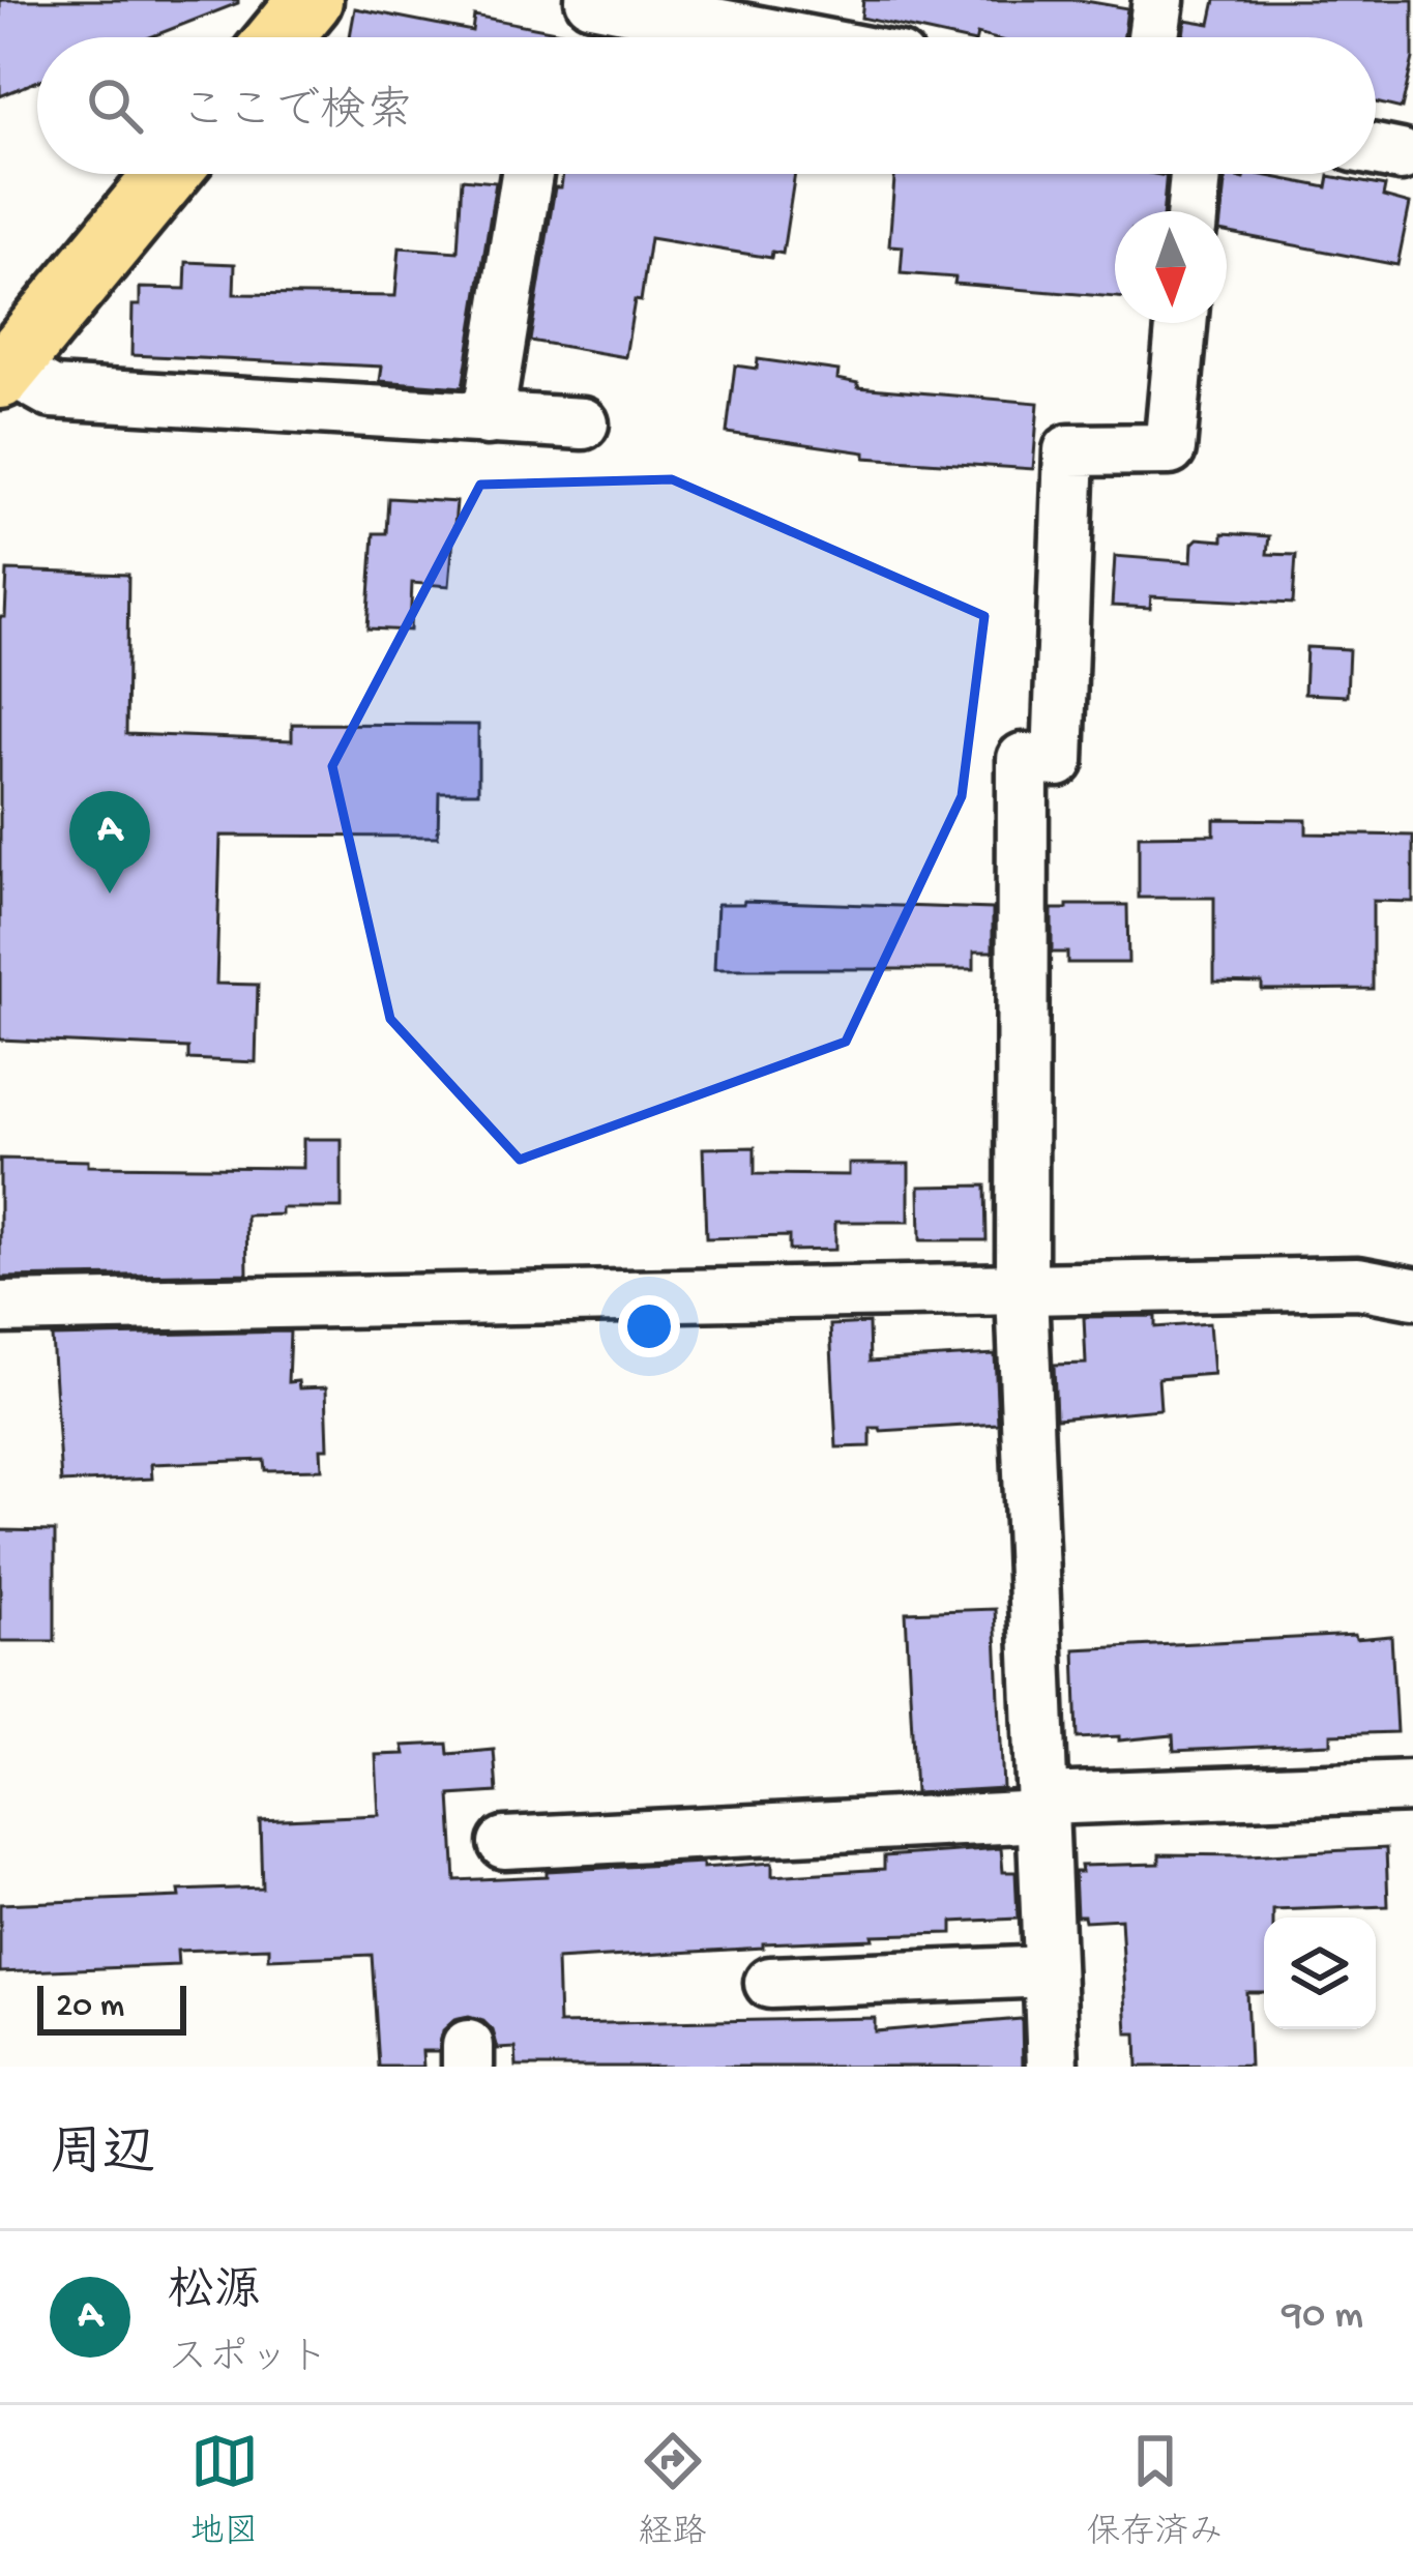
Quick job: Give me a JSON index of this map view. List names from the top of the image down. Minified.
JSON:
{"scale_bar":"20 m","north":"bottom","page":{"search":"ここで検索","pins":"A","scale":"20 m","heading":"周辺","list":[{"mark":"A","name":"松源","note":"スポット","value":"90 m"}],"nav":["地図","経路","保存済み"]}}
